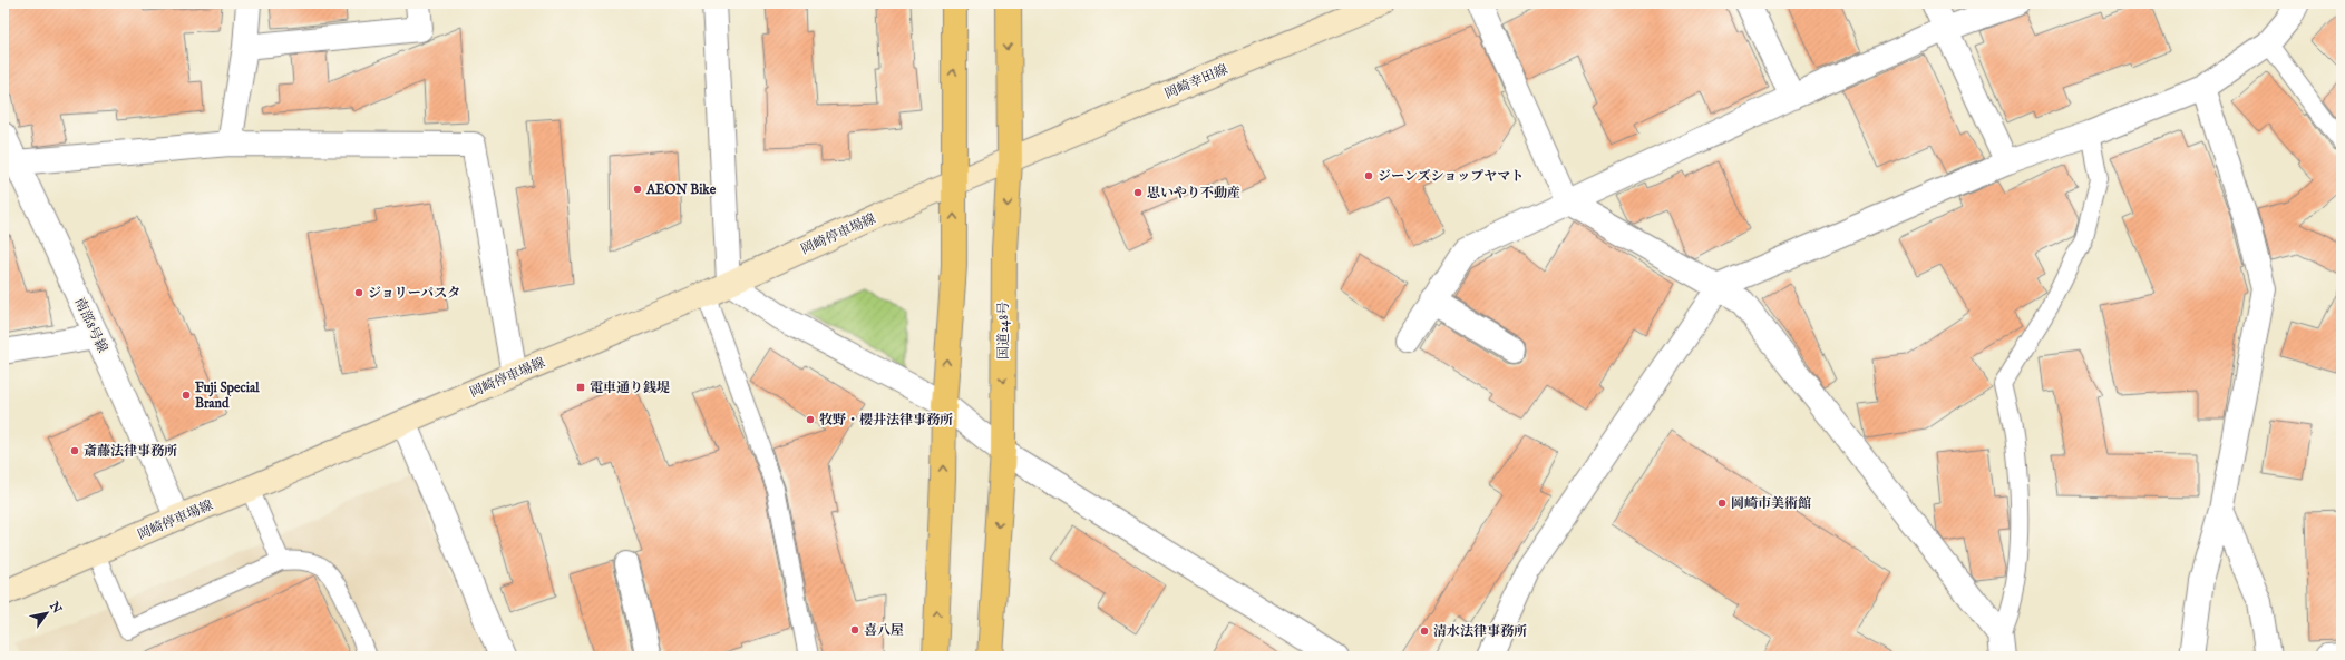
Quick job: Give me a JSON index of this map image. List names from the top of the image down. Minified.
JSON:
{"streets":{"highway":["国道248号"],"main road":["岡崎幸田線","岡崎停車場線"],"street":["南部8号線"]},"crossings":[["岡崎幸田線","岡崎停車場線"],["岡崎幸田線","国道248号"],["岡崎停車場線","南部8号線"],["岡崎停車場線","国道248号"]],"places":{"other":["ジーンズショップヤマト","AEON Bike","思いやり不動産","ジョリーパスタ","Fuji Special Brand","牧野・櫻井法律事務所","斎藤法律事務所","岡崎市美術館","喜八屋","清水法律事務所"],"transit":["電車通り銭堤"]},"north":"top right"}
